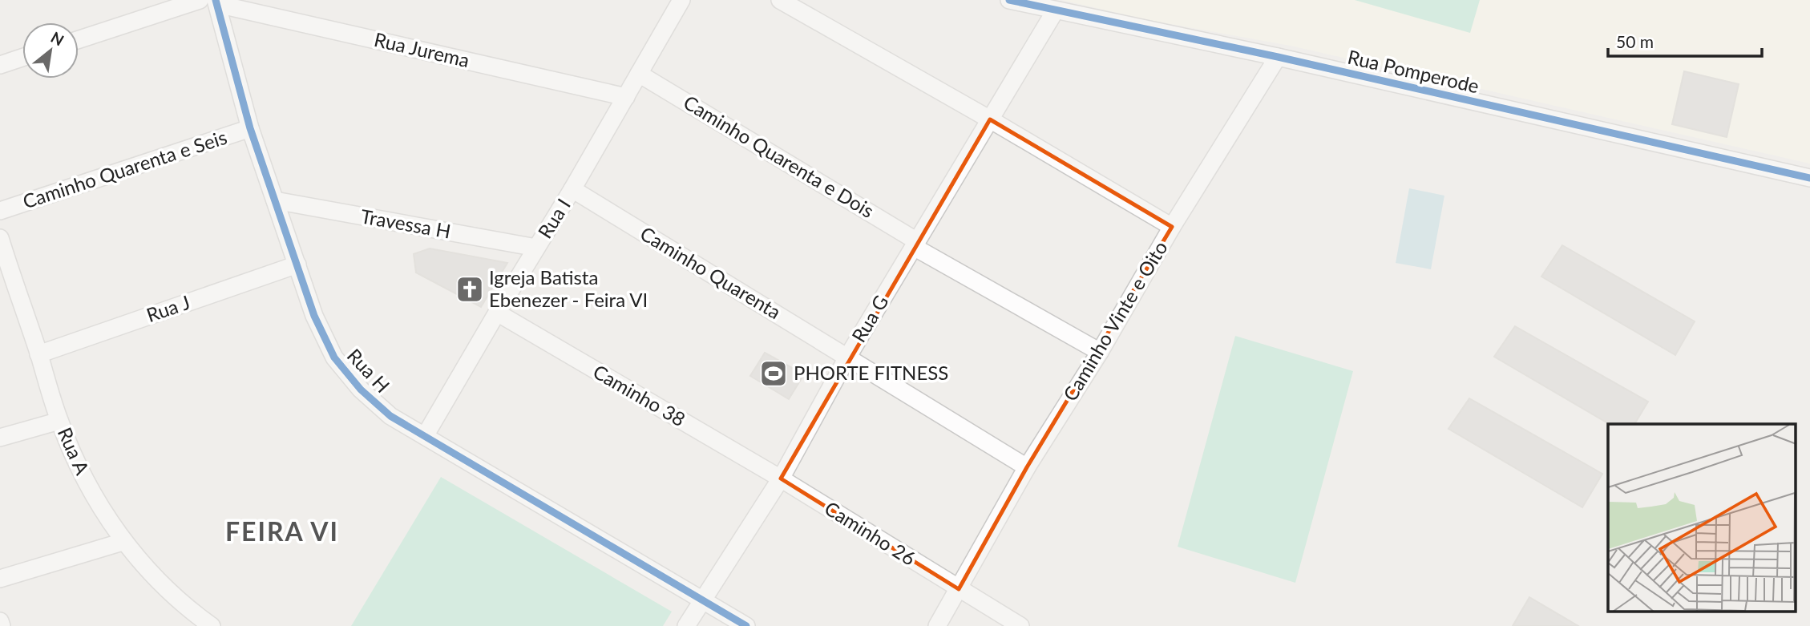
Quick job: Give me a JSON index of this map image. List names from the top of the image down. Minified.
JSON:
{"streets":{"street":["Rua Jurema","Rua Pomperode","Caminho Quarenta e Dois","Caminho Quarenta e Seis","Rua I","Travessa H","Caminho Quarenta","Rua J","Rua G","Caminho Vinte e Oito","Rua H","Caminho 38","Rua A","Caminho 26"]},"crossings":[["Rua Jurema","Rua I"],["Rua Jurema","Rua H"],["Rua Pomperode","Rua G"],["Rua Pomperode","Caminho Vinte e Oito"],["Caminho Quarenta e Dois","Rua I"],["Caminho Quarenta e Dois","Rua G"],["Caminho Quarenta e Dois","Caminho Vinte e Oito"],["Caminho Quarenta e Seis","Rua H"],["Rua I","Travessa H"],["Rua I","Caminho Quarenta"],["Rua I","Rua H"],["Rua I","Caminho 38"],["Travessa H","Rua H"],["Caminho Quarenta","Rua G"],["Caminho Quarenta","Caminho Vinte e Oito"],["Rua J","Rua H"],["Rua J","Rua A"],["Rua G","Rua H"],["Rua G","Caminho 38"],["Rua G","Caminho 26"],["Caminho Vinte e Oito","Caminho 26"],["Caminho 38","Caminho 26"]],"districts":["FEIRA VI"],"places":{"church":["Igreja Batista Ebenezer - Feira VI"],"sports":["PHORTE FITNESS"]},"scale_bar":"50 m","north":"top right"}
